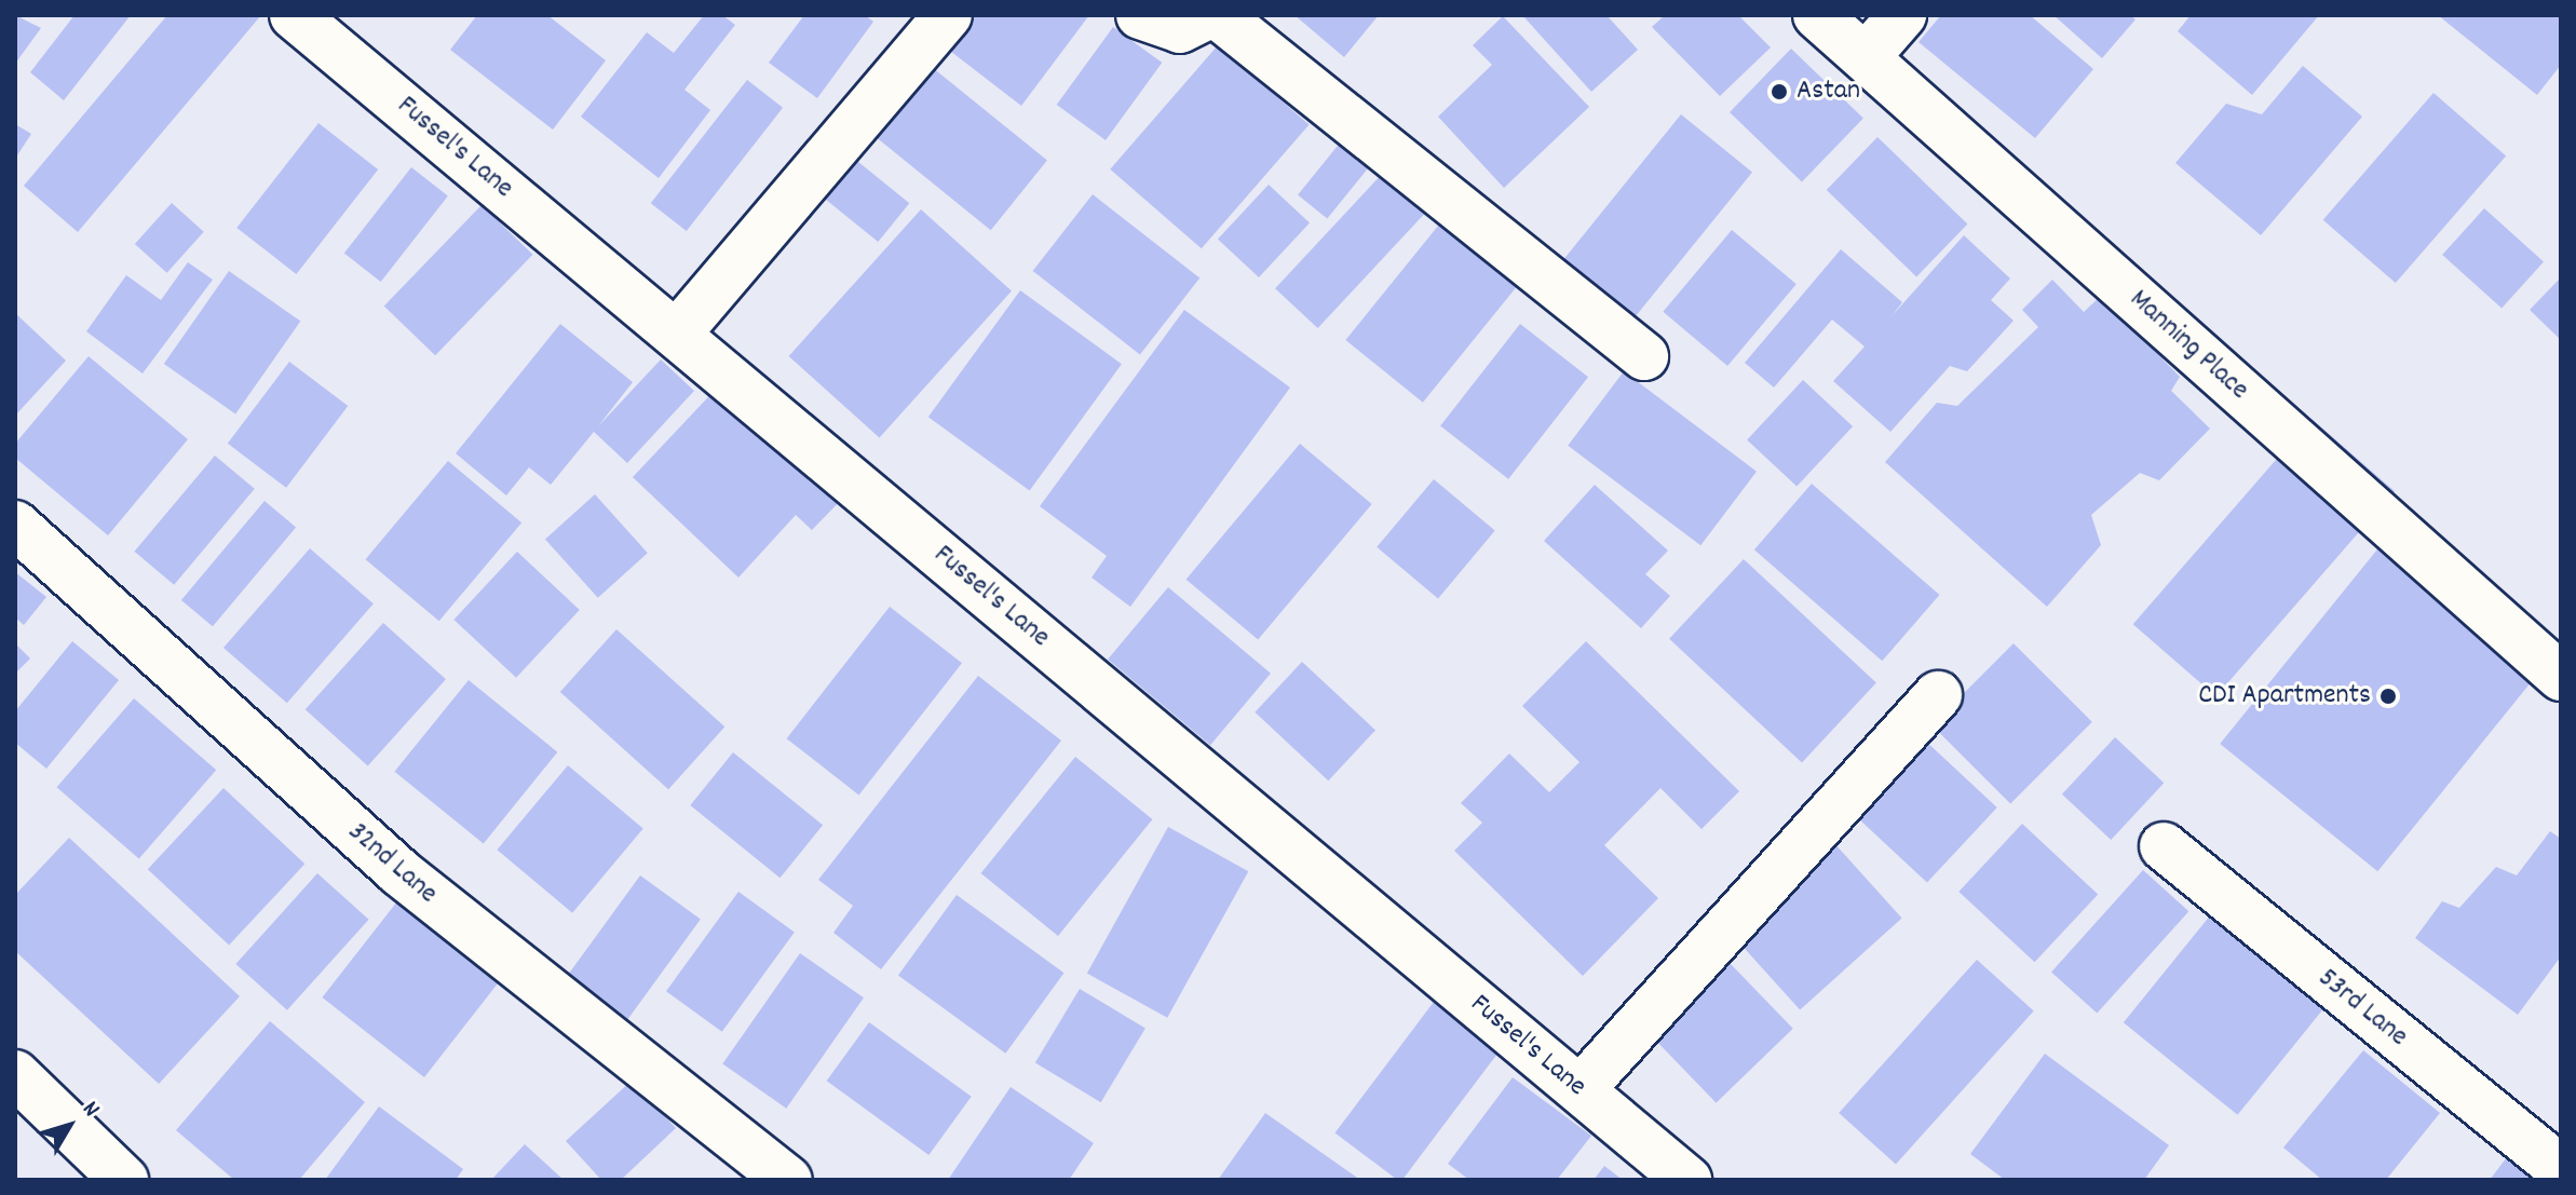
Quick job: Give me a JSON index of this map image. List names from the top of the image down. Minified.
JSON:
{"streets":{"street":["Fussel's Lane","Manning Place","32nd Lane","53rd Lane"]},"places":["Astan","CDI Apartments"],"north":"top right"}
